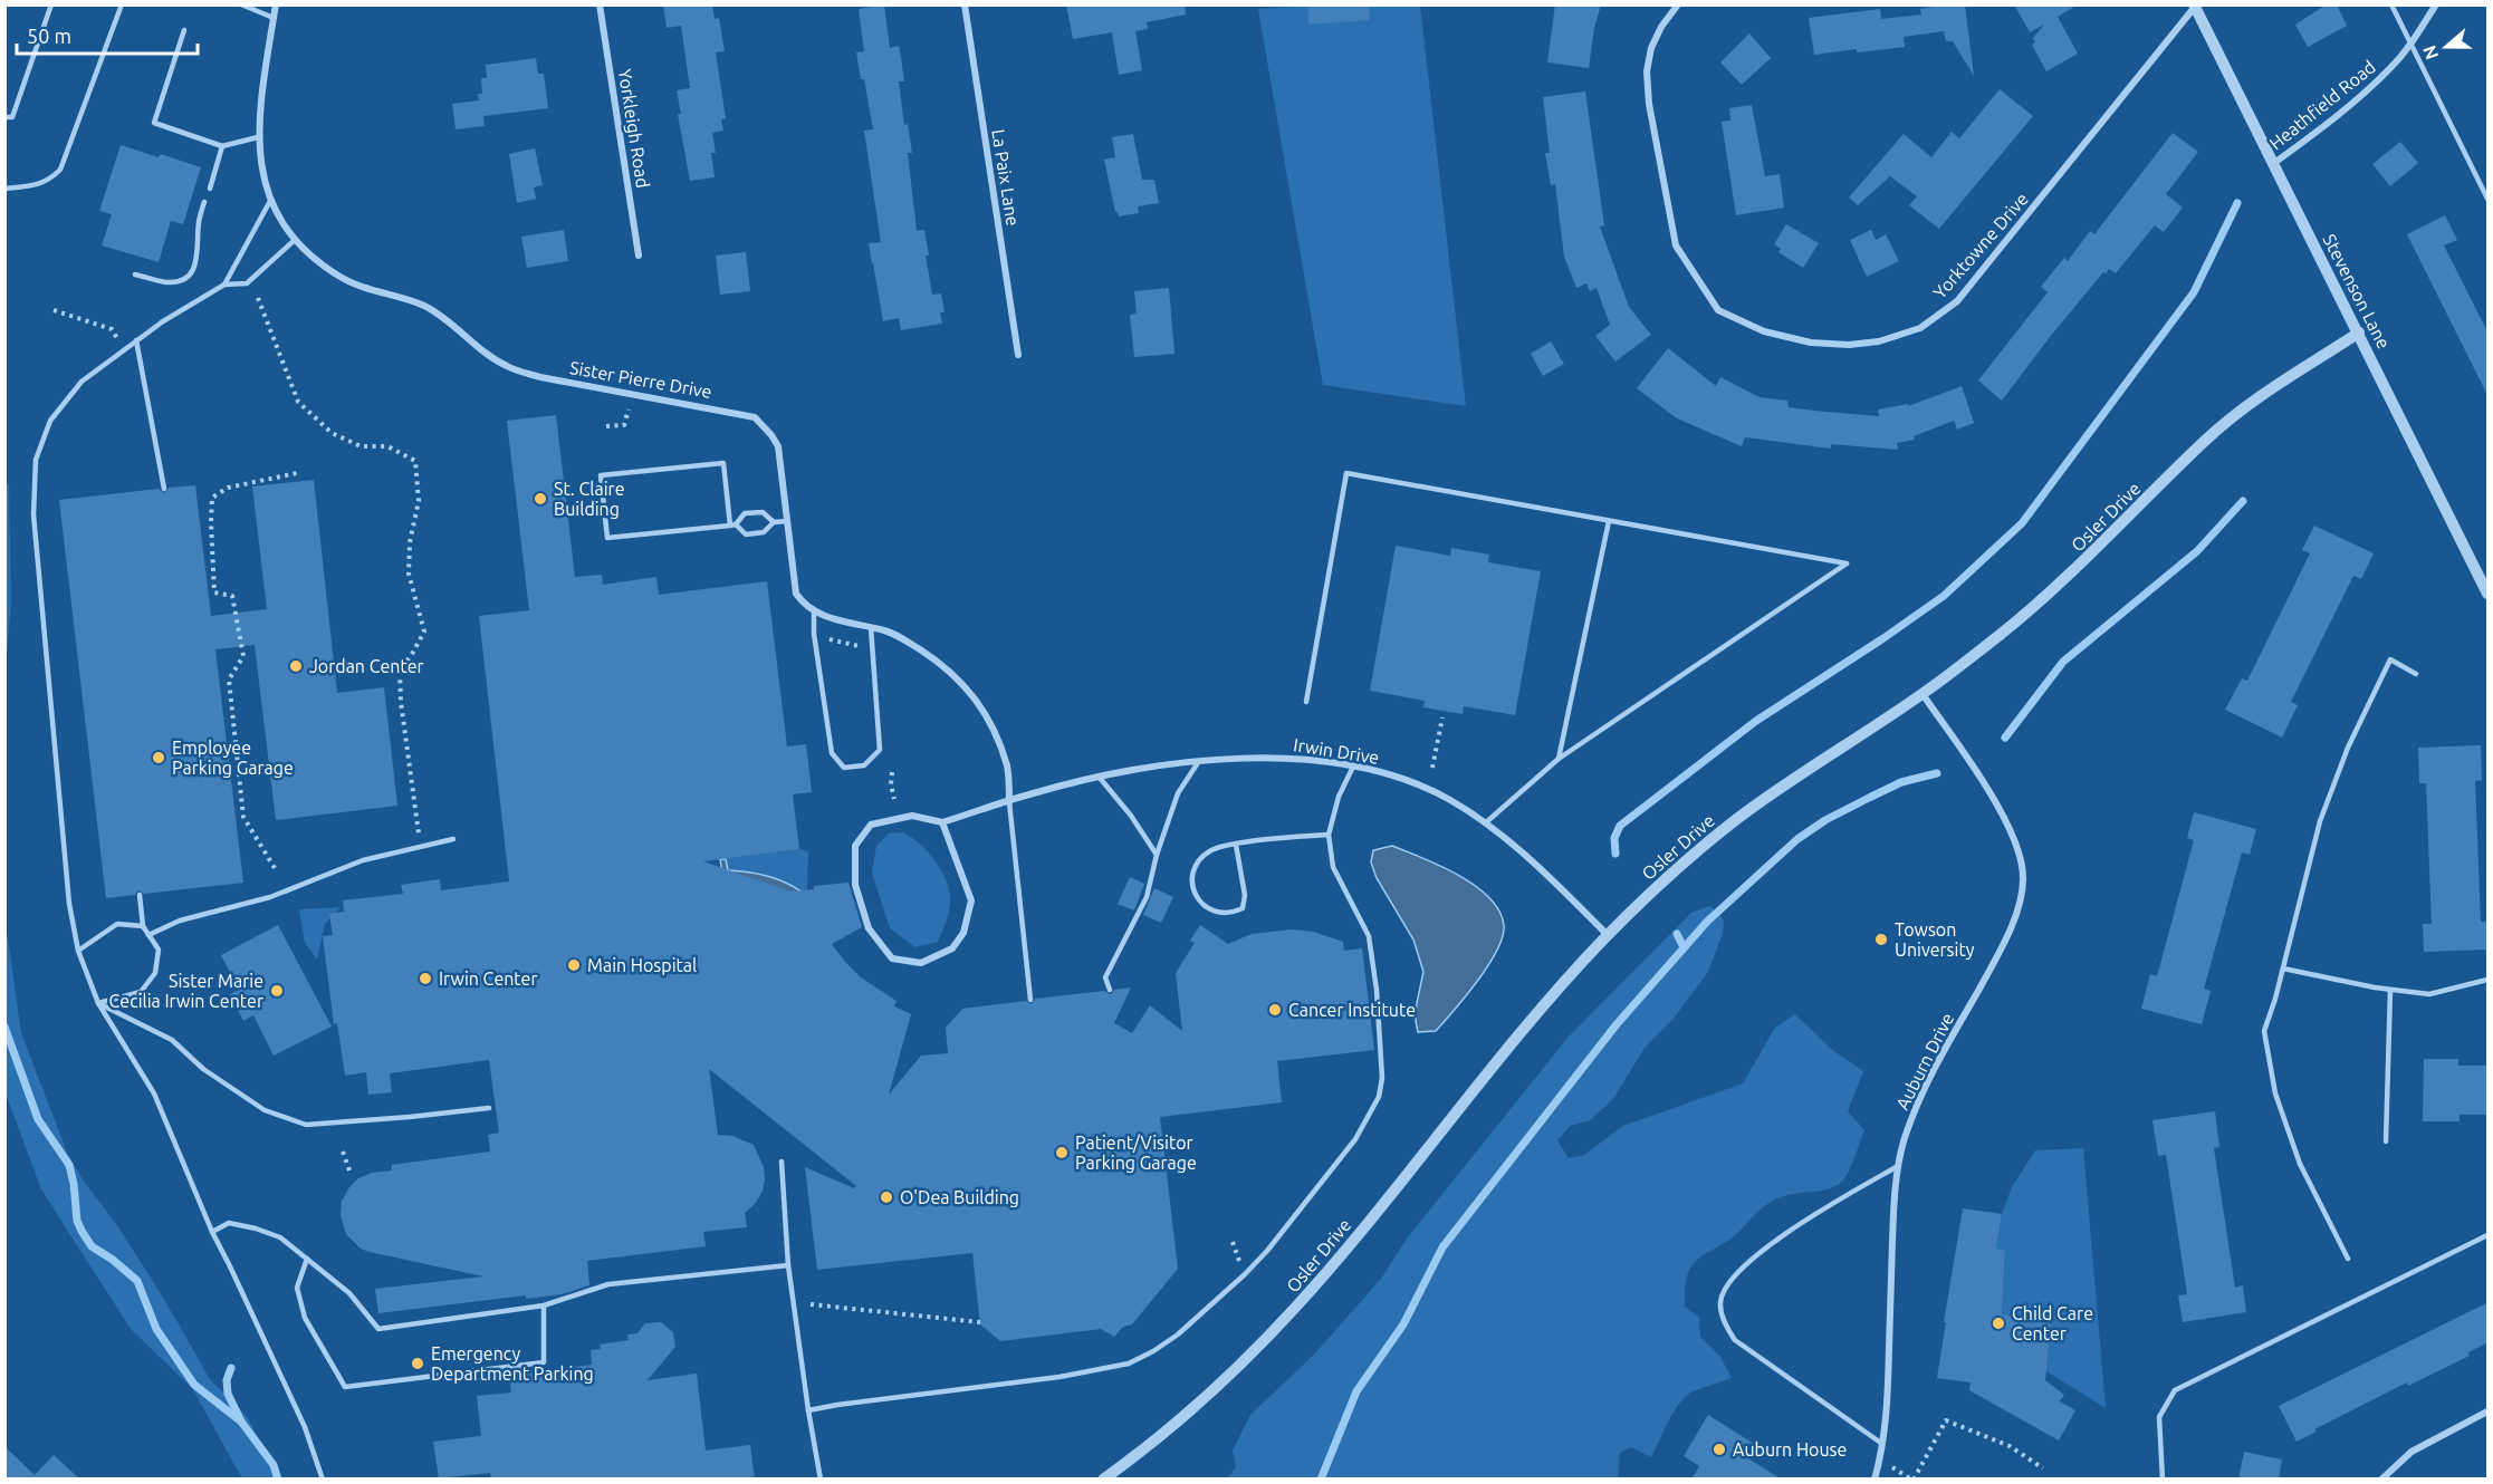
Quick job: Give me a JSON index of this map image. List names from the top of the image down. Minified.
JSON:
{"streets":{"street":["Heathfield Road","Yorkleigh Road","La Paix Lane","Yorktowne Drive","Stevenson Lane","Sister Pierre Drive","Osler Drive","Irwin Drive","Auburn Drive"]},"crossings":[["Heathfield Road","Stevenson Lane"],["Yorktowne Drive","Stevenson Lane"],["Stevenson Lane","Osler Drive"],["Osler Drive","Irwin Drive"],["Osler Drive","Auburn Drive"]],"places":["St. Claire Building","Jordan Center","Employee Parking Garage","Towson University","Main Hospital","Irwin Center","Sister Marie Cecilia Irwin Center","Cancer Institute","Patient/Visitor Parking Garage","O'Dea Building","Child Care Center","Emergency Department Parking","Auburn House"],"scale_bar":"50 m","north":"left"}
